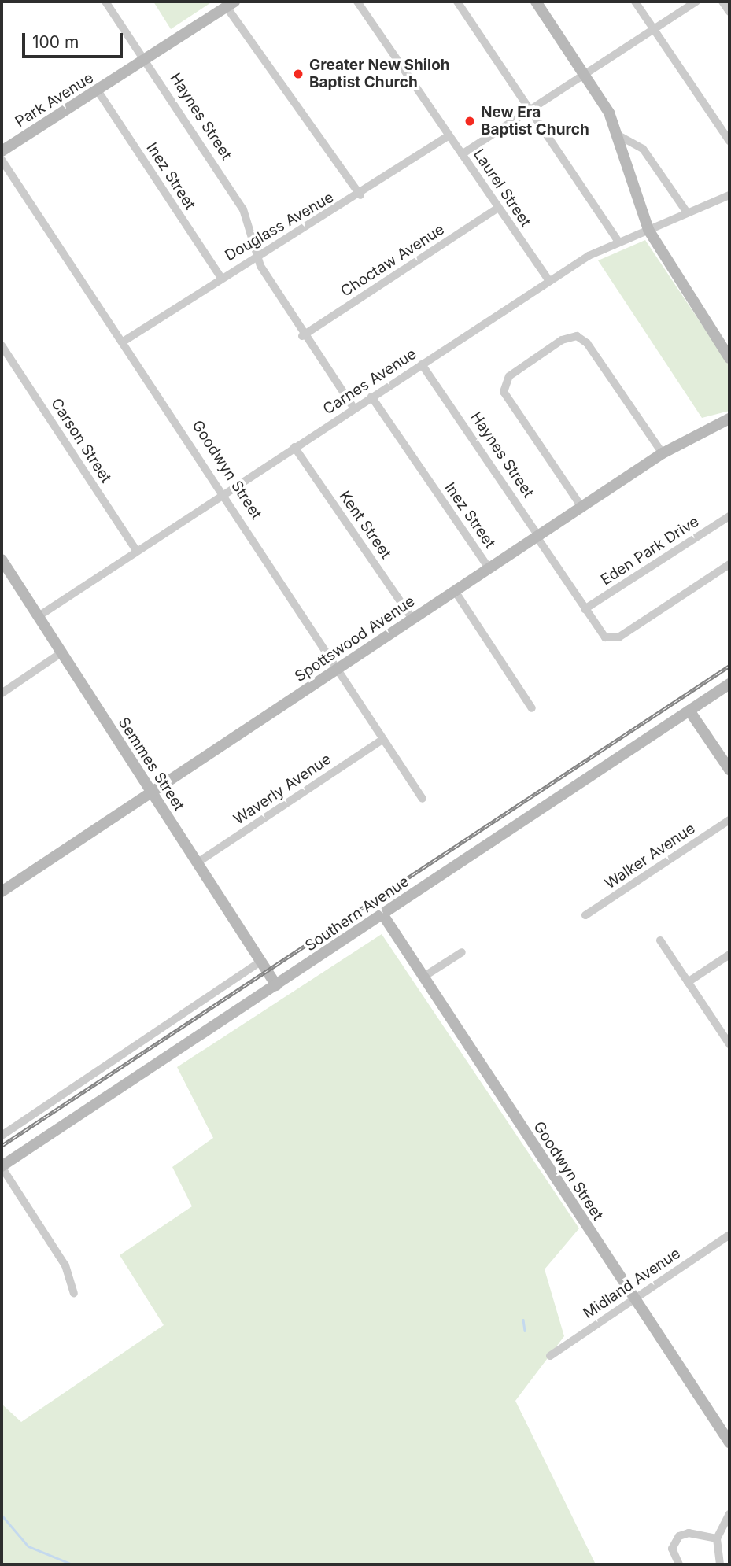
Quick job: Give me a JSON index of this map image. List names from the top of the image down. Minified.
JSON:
{"streets":{"main road":["Park Avenue","Goodwyn Street","Spottswood Avenue","Semmes Street","Southern Avenue"],"street":["Haynes Street","Inez Street","Laurel Street","Douglass Avenue","Choctaw Avenue","Carnes Avenue","Carson Street","Kent Street","Eden Park Drive","Waverly Avenue","Walker Avenue","Midland Avenue"]},"crossings":[["Park Avenue","Haynes Street"],["Park Avenue","Inez Street"],["Haynes Street","Douglass Avenue"],["Haynes Street","Carnes Avenue"],["Haynes Street","Eden Park Drive"],["Haynes Street","Spottswood Avenue"],["Inez Street","Douglass Avenue"],["Inez Street","Carnes Avenue"],["Inez Street","Spottswood Avenue"],["Laurel Street","Douglass Avenue"],["Laurel Street","Choctaw Avenue"],["Laurel Street","Carnes Avenue"],["Douglass Avenue","Goodwyn Street"],["Carnes Avenue","Carson Street"],["Carnes Avenue","Goodwyn Street"],["Carnes Avenue","Kent Street"],["Carnes Avenue","Semmes Street"],["Goodwyn Street","Spottswood Avenue"],["Goodwyn Street","Waverly Avenue"],["Goodwyn Street","Southern Avenue"],["Goodwyn Street","Midland Avenue"],["Kent Street","Spottswood Avenue"],["Spottswood Avenue","Semmes Street"],["Semmes Street","Waverly Avenue"],["Semmes Street","Southern Avenue"]],"places":["Greater New Shiloh Baptist Church","New Era Baptist Church"],"scale_bar":"100 m"}
